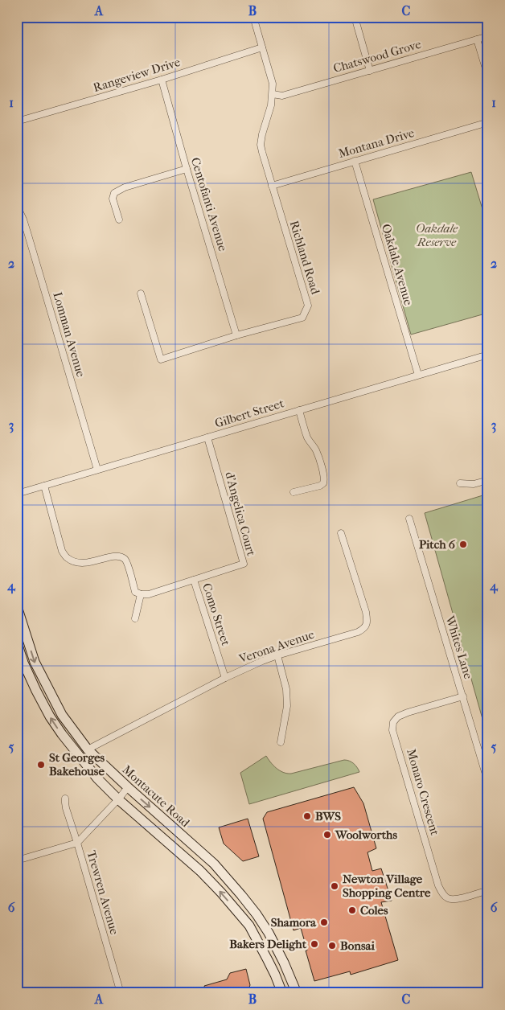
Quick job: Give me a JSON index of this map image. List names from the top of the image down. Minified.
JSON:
{"streets":{"main road":["Montacute Road"],"street":["Chatswood Grove","Rangeview Drive","Montana Drive","Centofanti Avenue","Richland Road","Oakdale Avenue","Lomman Avenue","Gilbert Street","d'Angelica Court","Como Street","Verona Avenue","Whites Lane","Monaro Crescent","Trewren Avenue"]},"crossings":[["Chatswood Grove","Richland Road"],["Rangeview Drive","Centofanti Avenue"],["Rangeview Drive","Richland Road"],["Montana Drive","Richland Road"],["Montana Drive","Oakdale Avenue"],["Centofanti Avenue","Richland Road"],["Oakdale Avenue","Gilbert Street"],["Lomman Avenue","Gilbert Street"],["Gilbert Street","d'Angelica Court"],["d'Angelica Court","Como Street"],["Como Street","Verona Avenue"],["Verona Avenue","Montacute Road"],["Whites Lane","Monaro Crescent"]],"parks":["Oakdale Reserve"],"places":["Pitch 6","St Georges Bakehouse","BWS","Woolworths","Newton Village Shopping Centre","Coles","Shamora","Bakers Delight","Bonsai"],"grid":{"columns":["A","B","C"],"rows":["1","2","3","4","5","6"]}}
